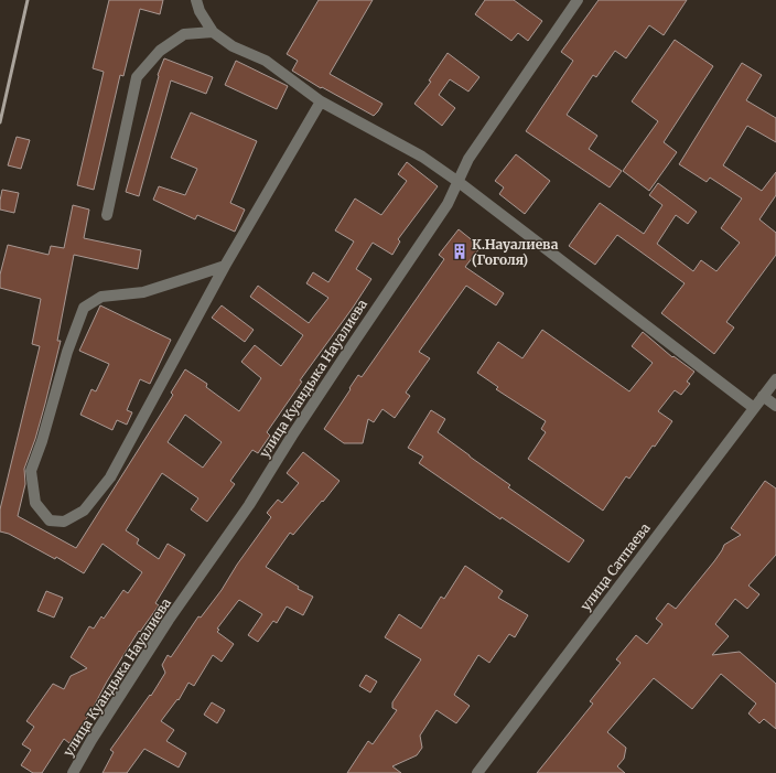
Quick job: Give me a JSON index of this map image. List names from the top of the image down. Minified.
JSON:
{"streets":{"street":["улица Куандыка Науалиева","улица Сатпаева"]},"places":{"building":["К.Науалиева (Гоголя)"]}}
